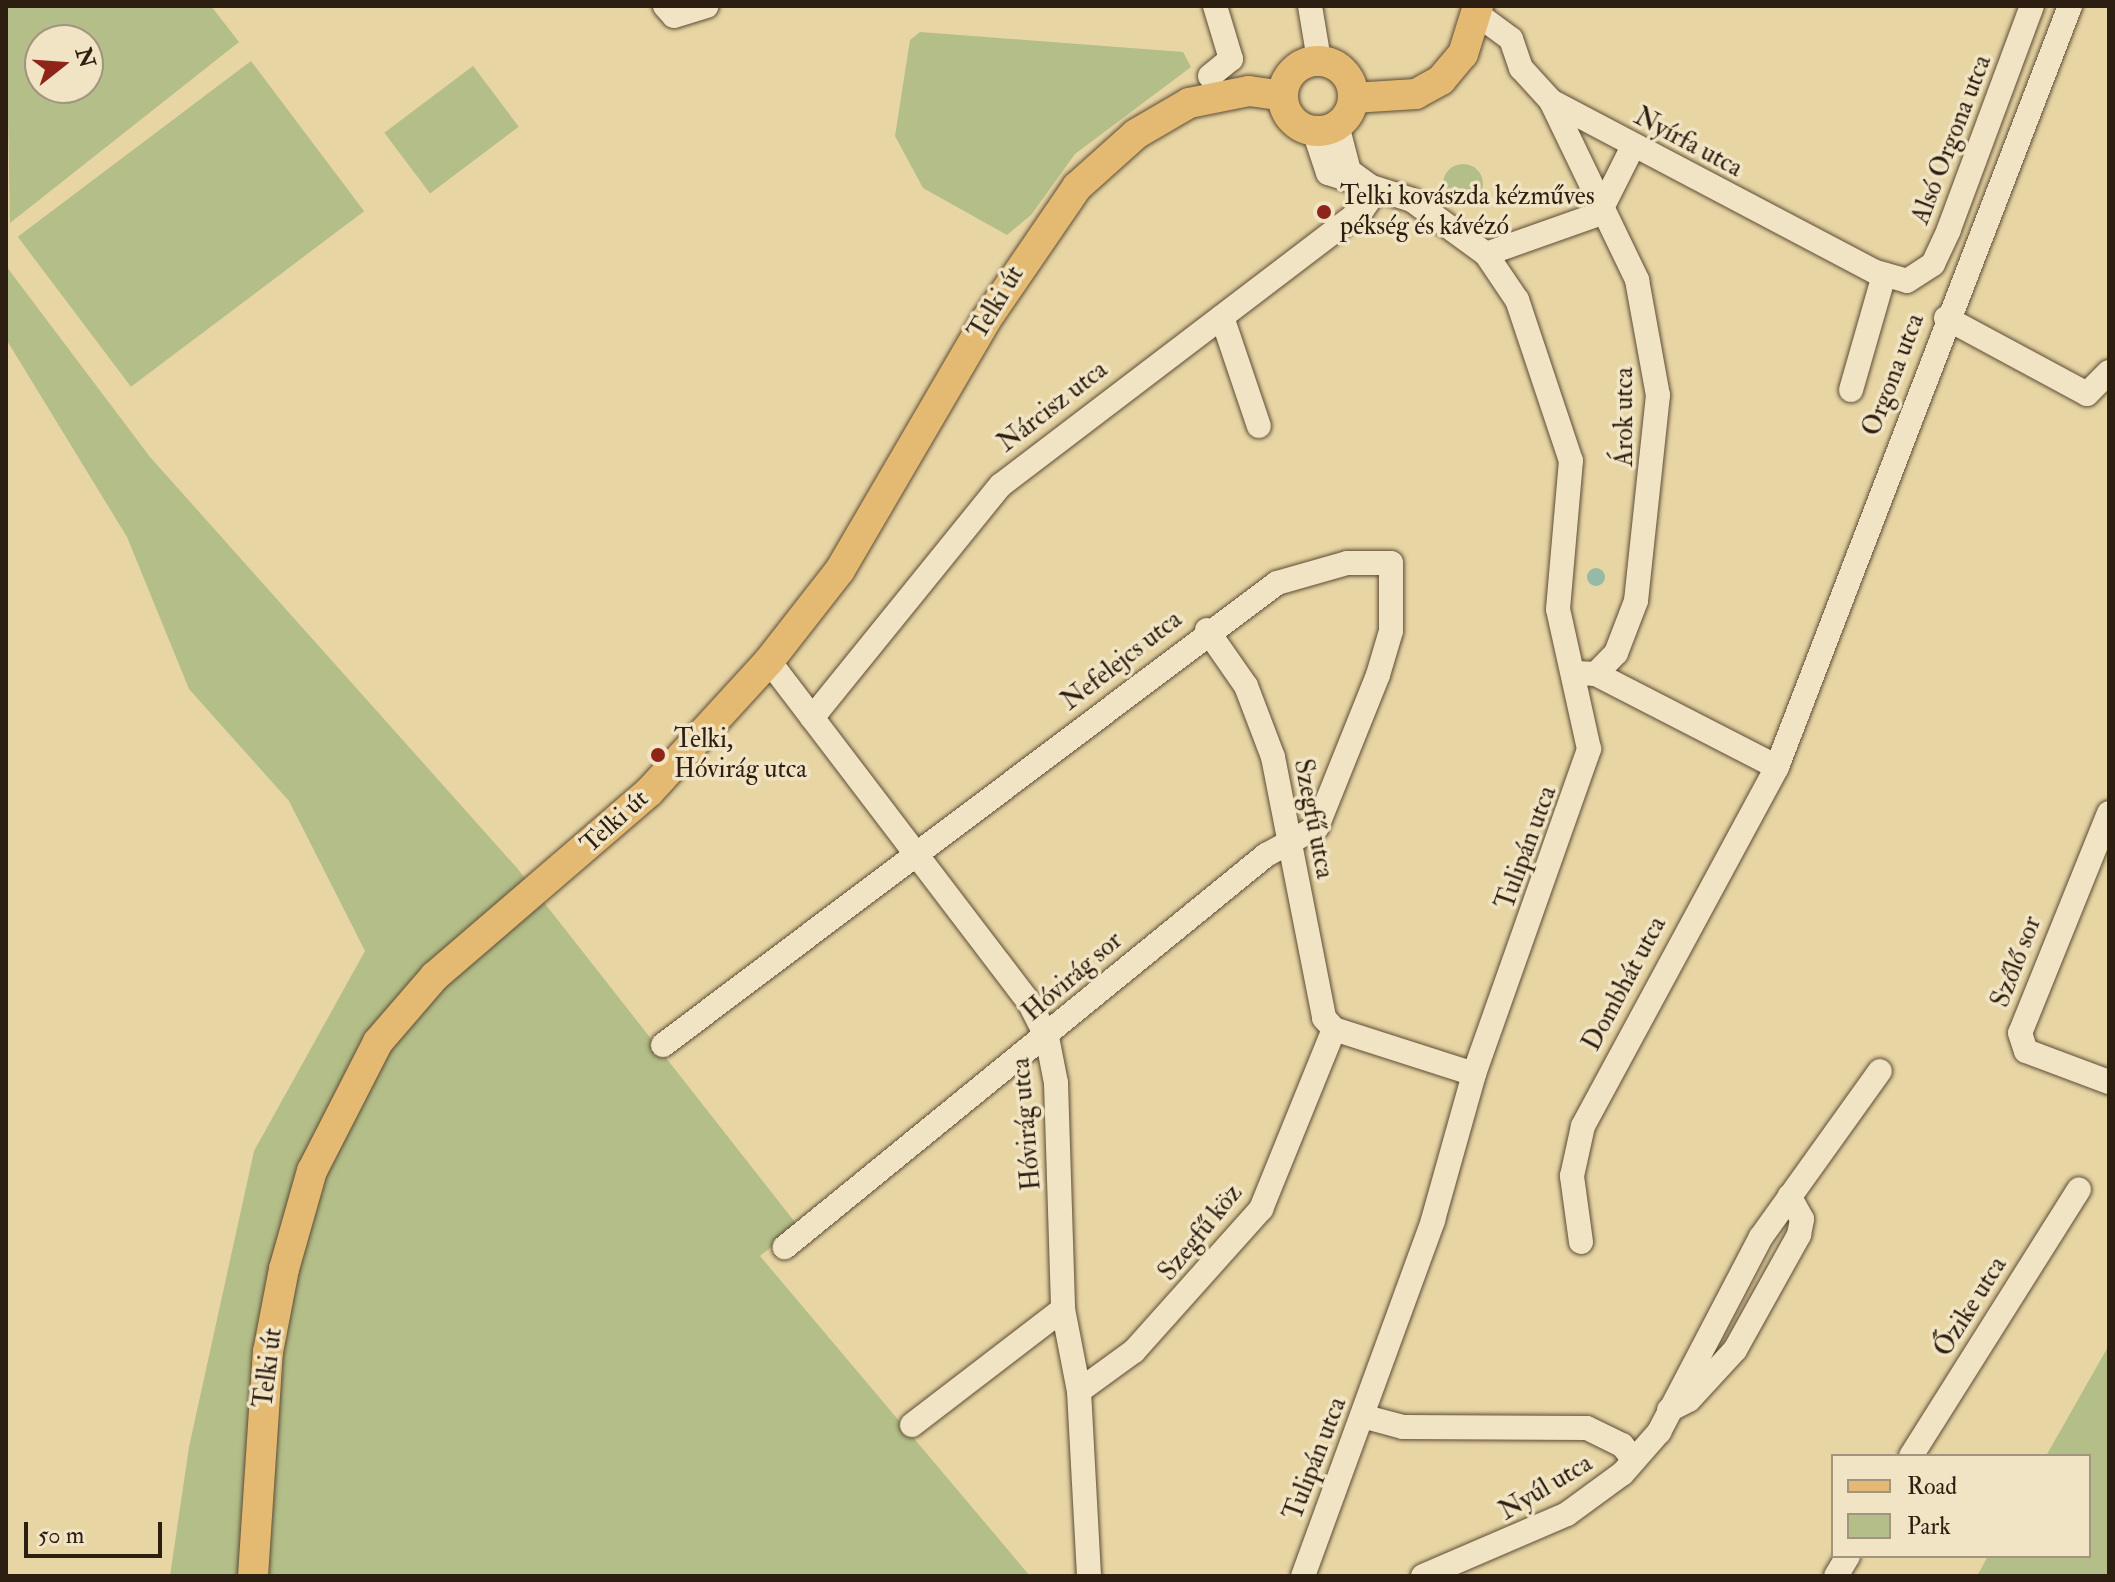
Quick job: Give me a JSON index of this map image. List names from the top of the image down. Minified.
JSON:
{"streets":{"main road":["Telki út"],"street":["Alsó Orgona utca","Nyírfa utca","Orgona utca","Nárcisz utca","Árok utca","Nefelejcs utca","Szegfű utca","Tulipán utca","Szőlő sor","Hóvirág sor","Dombhát utca","Hóvirág utca","Szegfű köz","Őzike utca","Nyúl utca"]},"crossings":[["Alsó Orgona utca","Nyírfa utca"],["Nyírfa utca","Árok utca"],["Telki út","Tulipán utca"],["Telki út","Hóvirág utca"],["Orgona utca","Dombhát utca"],["Nárcisz utca","Tulipán utca"],["Nárcisz utca","Hóvirág utca"],["Árok utca","Tulipán utca"],["Nefelejcs utca","Szegfű utca"],["Nefelejcs utca","Hóvirág sor"],["Nefelejcs utca","Hóvirág utca"],["Szegfű utca","Hóvirág sor"],["Szegfű utca","Szegfű köz"],["Hóvirág sor","Hóvirág utca"],["Hóvirág utca","Szegfű köz"]],"places":["Telki kovászda kézműves pékség és kávézó","Telki, Hóvirág utca"],"legend":["Road","Park"],"scale_bar":"50 m","north":"right"}
